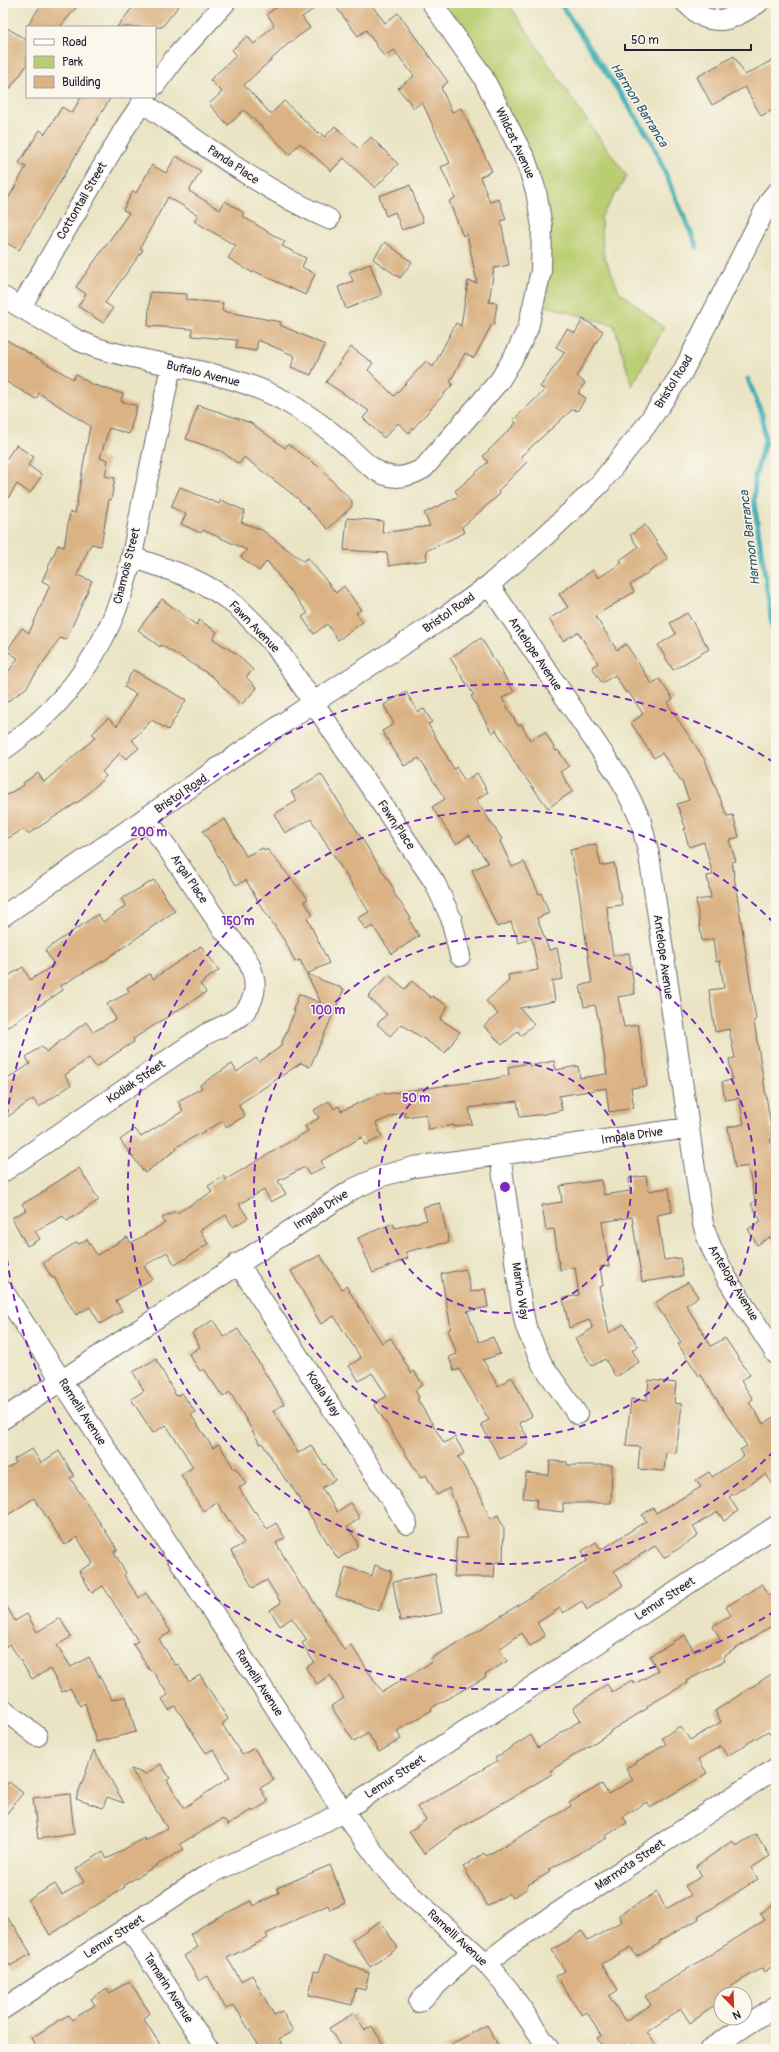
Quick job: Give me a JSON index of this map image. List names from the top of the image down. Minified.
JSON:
{"streets":{"street":["Wildcat Avenue","Panda Place","Cottontail Street","Buffalo Avenue","Bristol Road","Chamois Street","Fawn Avenue","Antelope Avenue","Fawn Place","Argal Place","Kodiak Street","Impala Drive","Marino Way","Koala Way","Ramelli Avenue","Lemur Street","Marmota Street","Tamarin Avenue"]},"crossings":[["Wildcat Avenue","Buffalo Avenue"],["Panda Place","Cottontail Street"],["Cottontail Street","Buffalo Avenue"],["Buffalo Avenue","Chamois Street"],["Bristol Road","Fawn Avenue"],["Bristol Road","Antelope Avenue"],["Bristol Road","Fawn Place"],["Bristol Road","Argal Place"],["Chamois Street","Fawn Avenue"],["Fawn Avenue","Fawn Place"],["Antelope Avenue","Impala Drive"],["Argal Place","Kodiak Street"],["Impala Drive","Marino Way"],["Impala Drive","Koala Way"],["Impala Drive","Ramelli Avenue"],["Ramelli Avenue","Lemur Street"],["Ramelli Avenue","Marmota Street"],["Lemur Street","Tamarin Avenue"]],"water":["Harmon Barranca"],"legend":["Road","Park","Building"],"scale_bar":"50 m","north":"bottom right","rings":["200 m","150 m","100 m","50 m"]}
